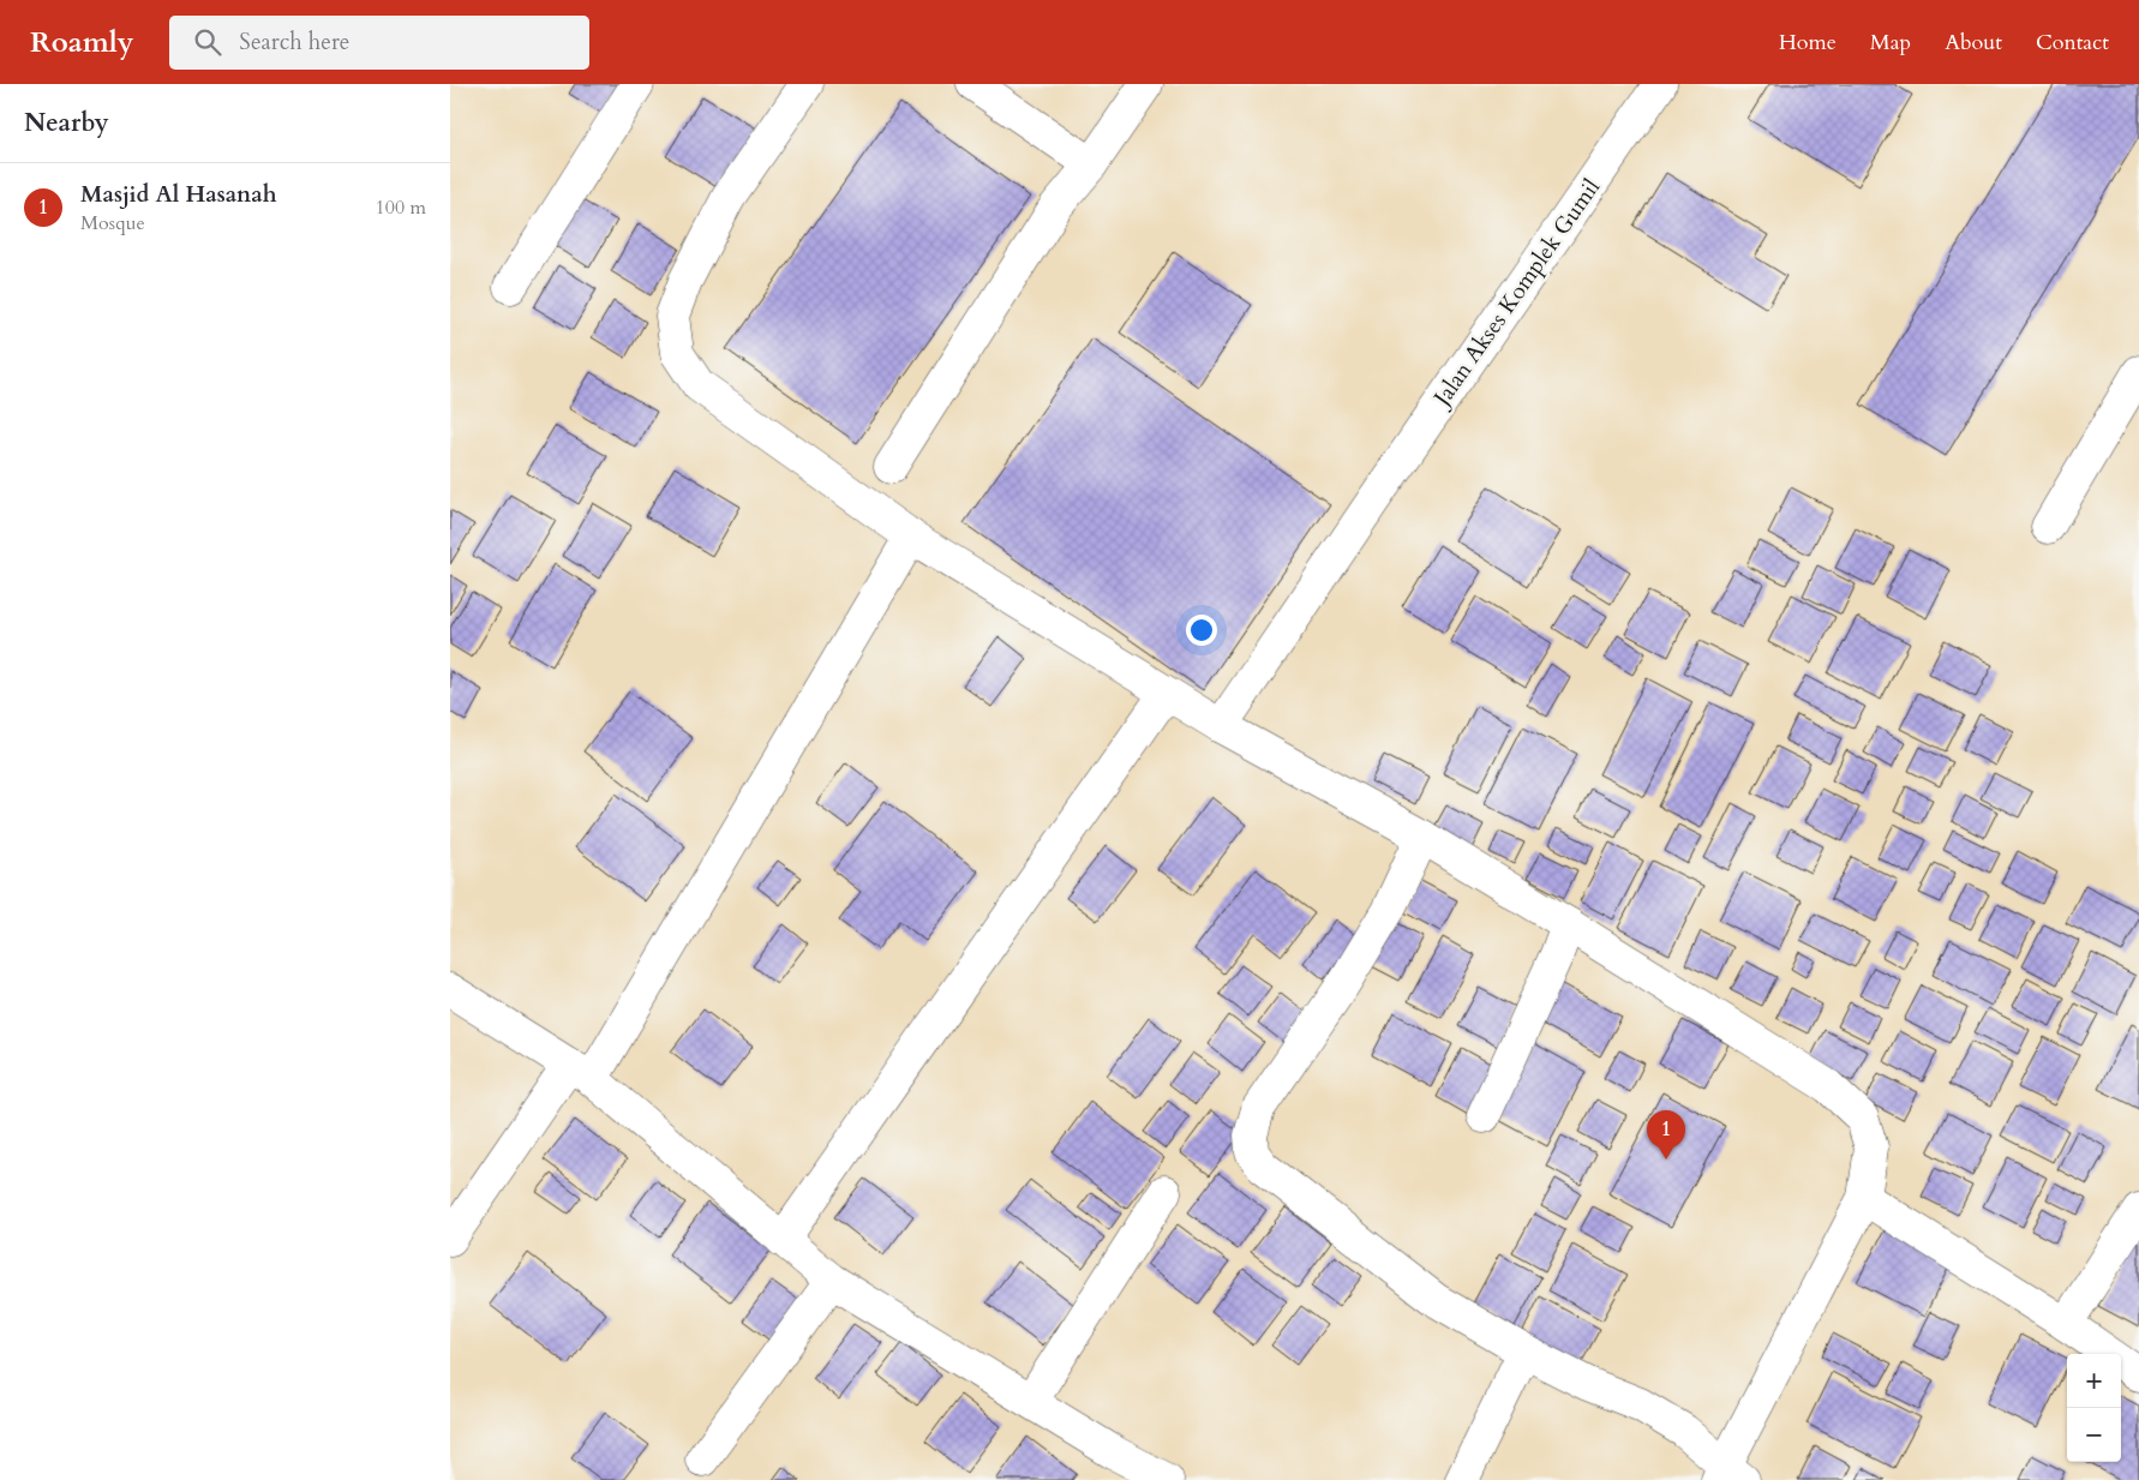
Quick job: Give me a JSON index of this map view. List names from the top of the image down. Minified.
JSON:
{"streets":{"street":["Jalan Akses Komplek Gumil"]},"page":{"header":"Roamly","search":"Search here","nav":["Home","Map","About","Contact"],"heading":"Nearby","list":[{"mark":"1","name":"Masjid Al Hasanah","note":"Mosque","value":"100 m"}],"pins":"1","map_buttons":["+","−"]}}
